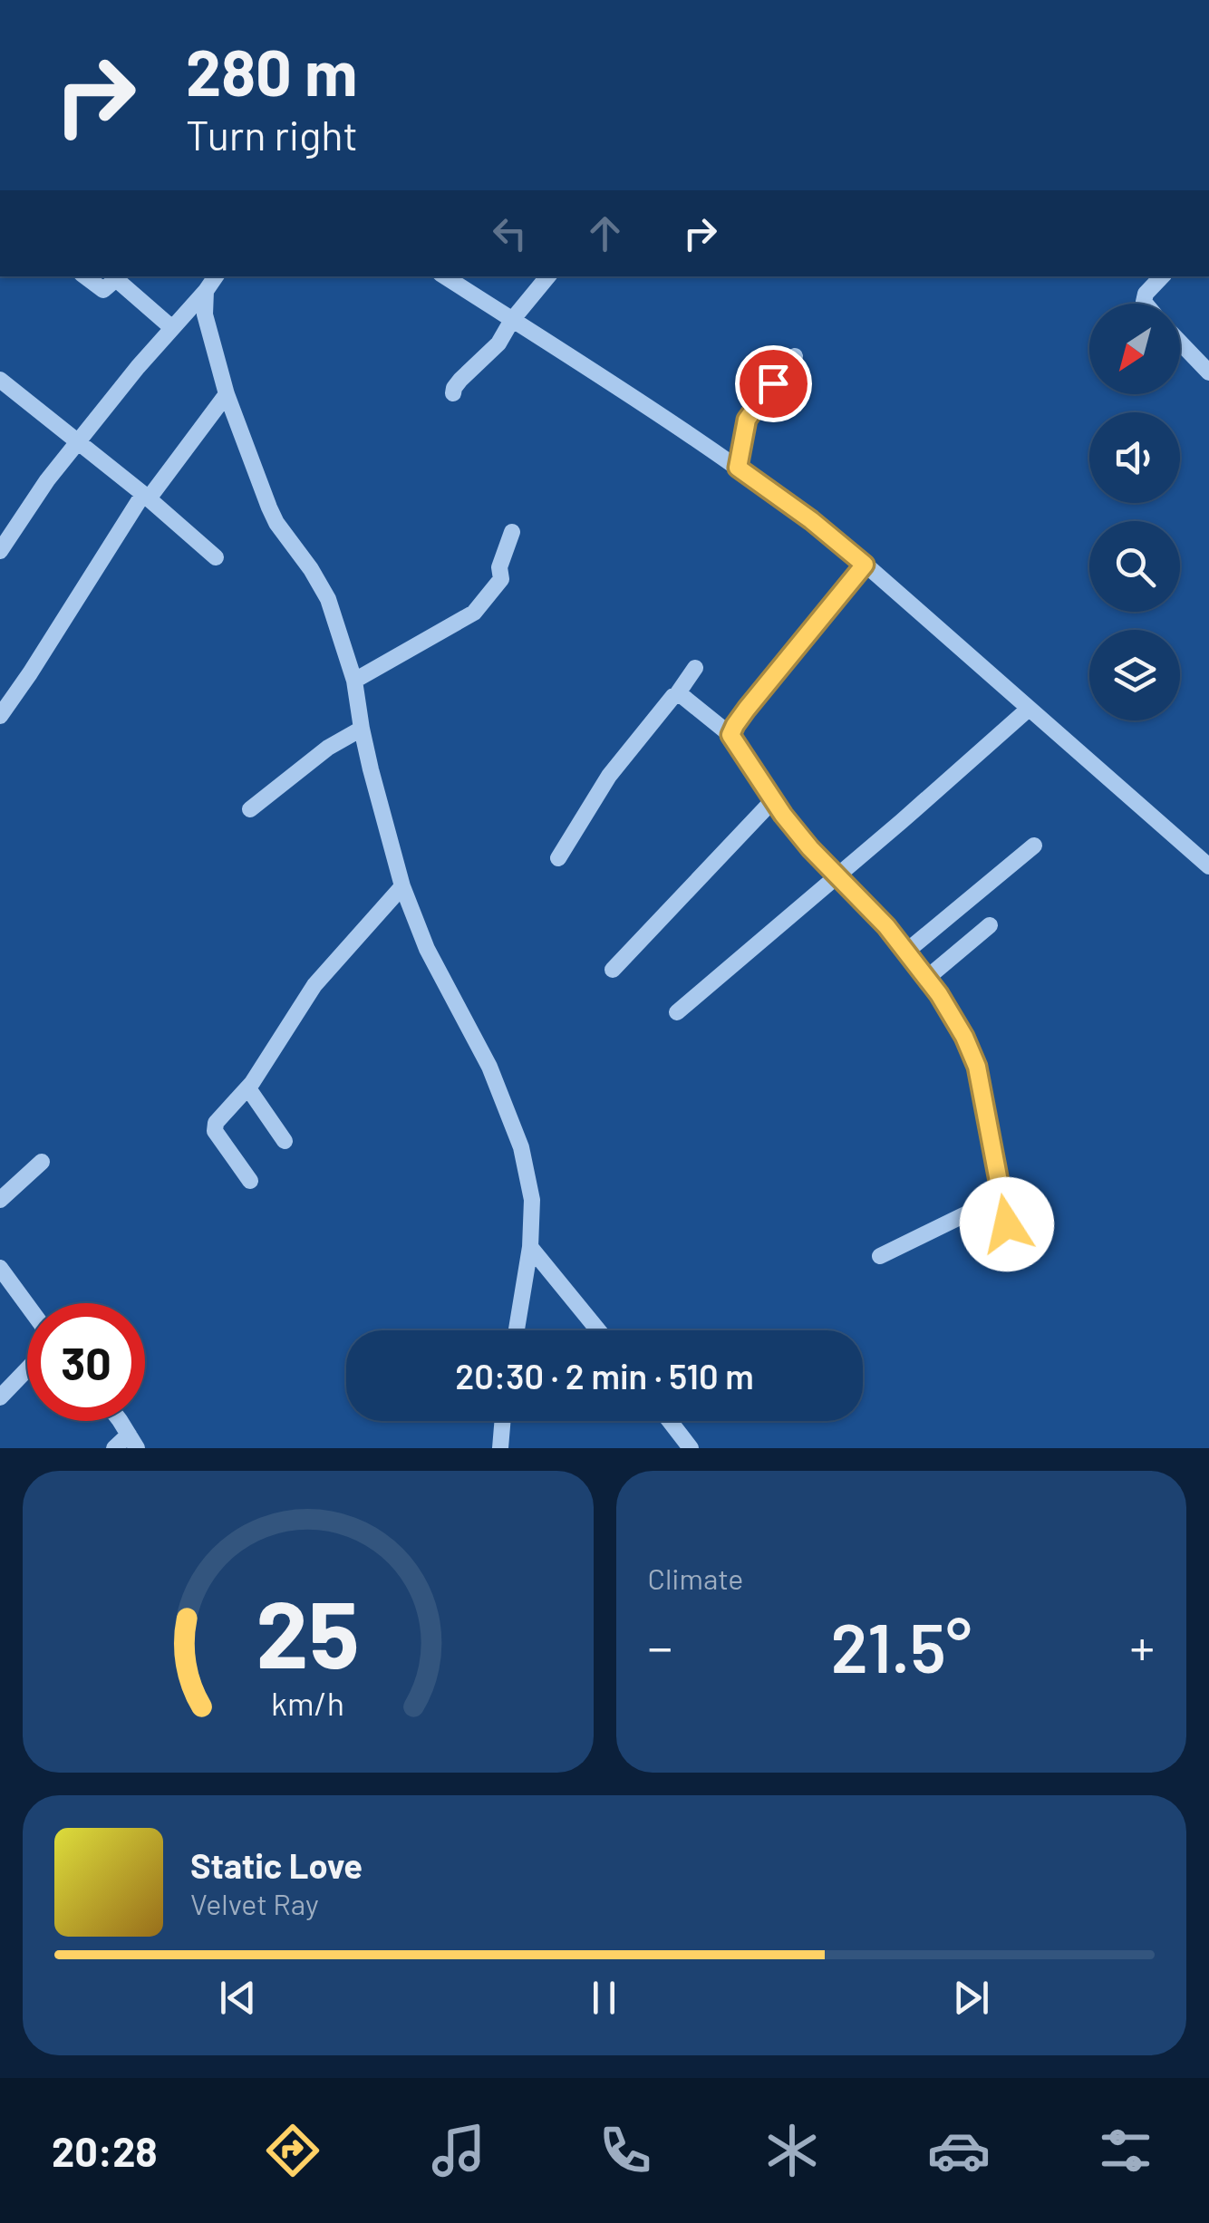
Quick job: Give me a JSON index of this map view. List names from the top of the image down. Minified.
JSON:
{"north":"bottom left","page":{"turn":["280 m","Turn right"],"limit":"30","trip":"20:30 · 2 min · 510 m","tile":"Climate","heat":["−","21.5°","+"],"song":["Static Love","Velvet Ray"],"tabs":"20:28","gauge":["25","km/h"]}}
